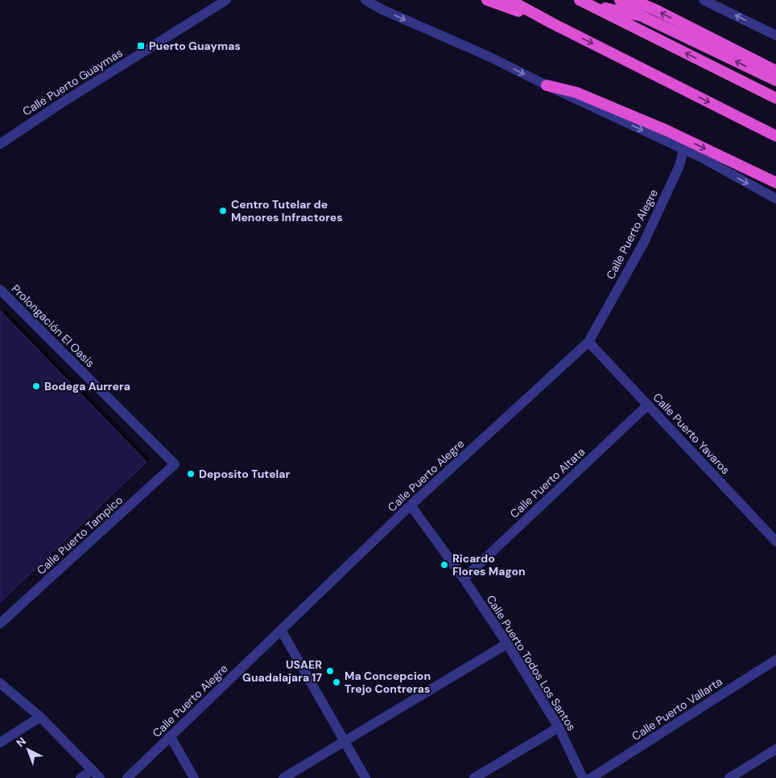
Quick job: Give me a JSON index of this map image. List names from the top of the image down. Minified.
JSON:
{"streets":{"street":["Calle Puerto Guaymas","Calle Puerto Alegre","Prolongación El Oasis","Calle Puerto Yavaros","Calle Puerto Altata","Calle Puerto Tampico","Calle Puerto Todos Los Santos","Calle Puerto Vallarta"]},"crossings":[["Calle Puerto Alegre","Calle Puerto Yavaros"],["Calle Puerto Alegre","Calle Puerto Todos Los Santos"],["Prolongación El Oasis","Calle Puerto Tampico"],["Calle Puerto Yavaros","Calle Puerto Altata"],["Calle Puerto Altata","Calle Puerto Todos Los Santos"]],"places":{"transit":["Puerto Guaymas"],"other":["Centro Tutelar de Menores Infractores","Bodega Aurrera","Deposito Tutelar","Ricardo Flores Magon","USAER Guadalajara 17","Ma Concepcion Trejo Contreras"]},"north":"top left"}
